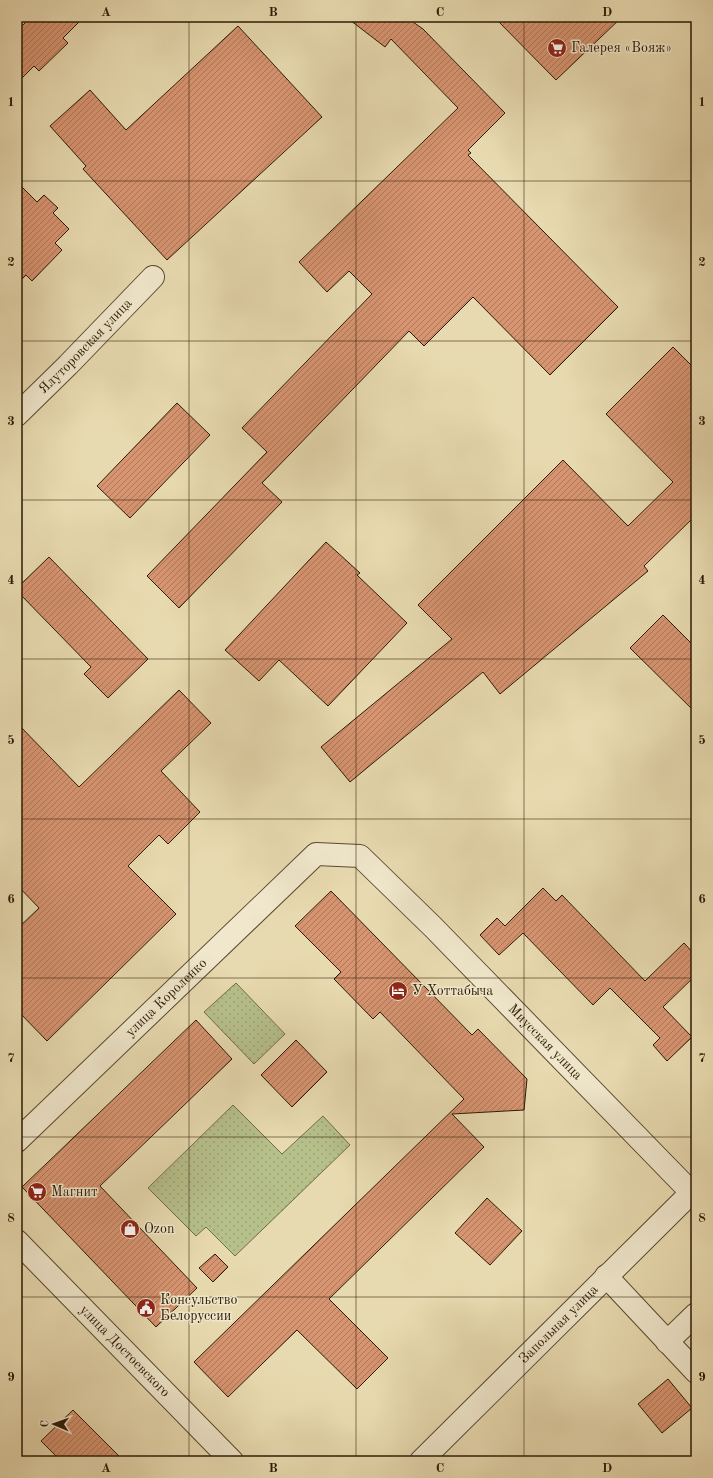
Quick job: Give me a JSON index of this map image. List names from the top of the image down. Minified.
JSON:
{"streets":{"street":["Ялуторовская улица","улица Короленко","Миусская улица","Запольная улица","улица Достоевского"]},"crossings":[["улица Короленко","Миусская улица"],["Миусская улица","Запольная улица"]],"places":{"supermarket":["Галерея «Вояж»","Магнит"],"hotel":["У Хоттабыча"],"shop":["Ozon"],"public building":["Консульство Белоруссии"]},"north":"left","grid":{"columns":["A","B","C","D"],"rows":["1","2","3","4","5","6","7","8","9"]}}
